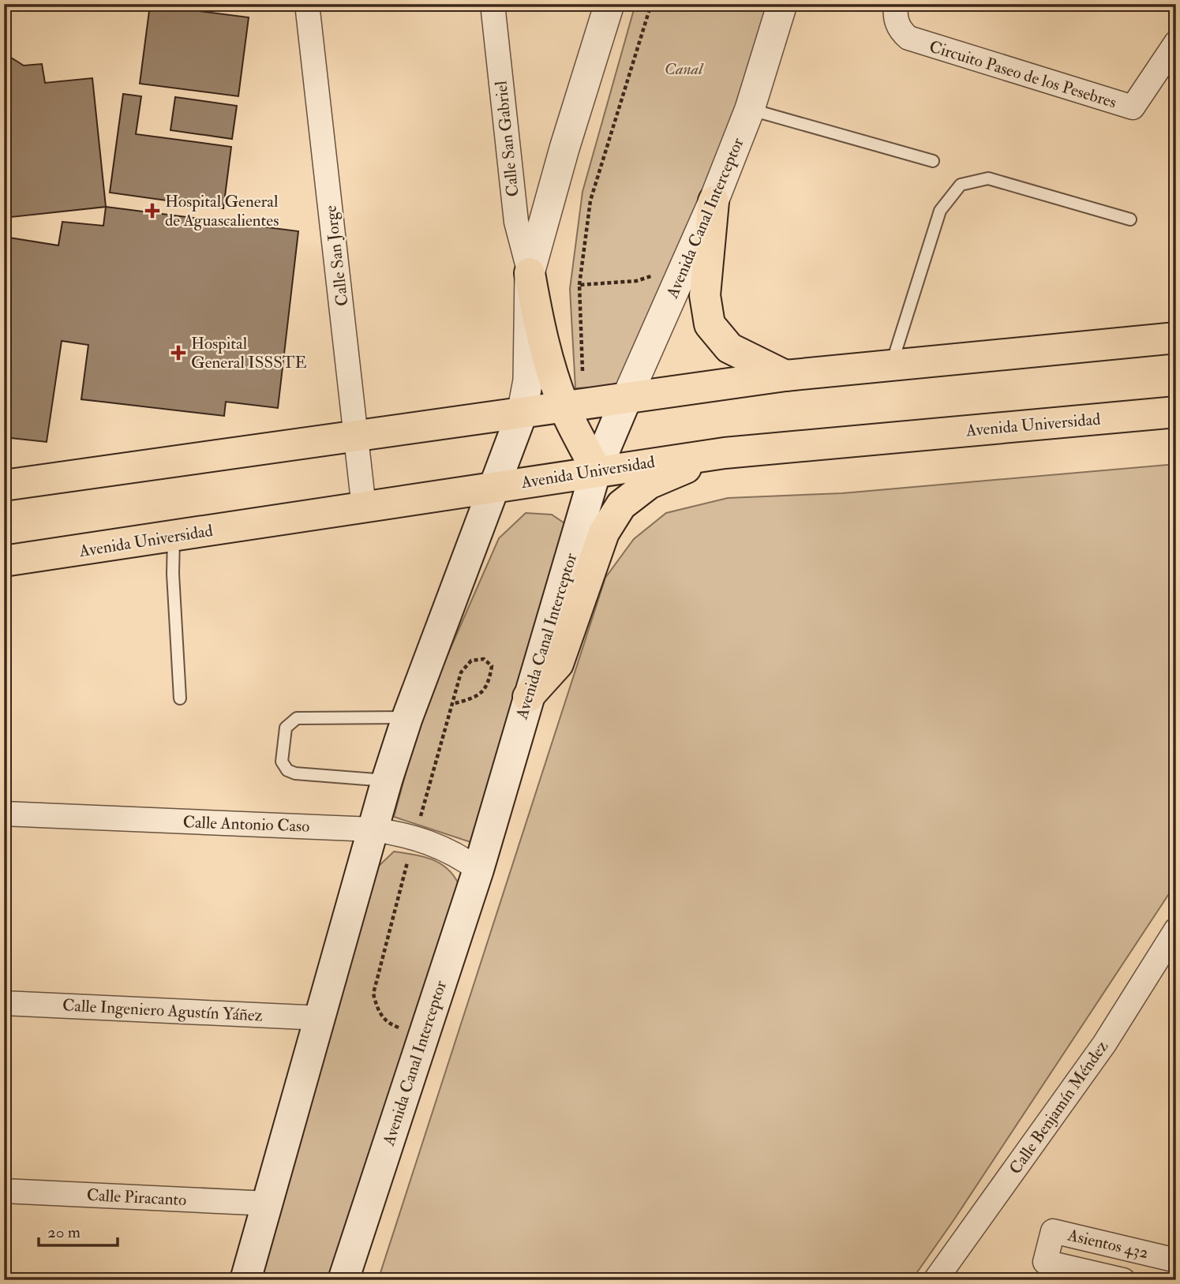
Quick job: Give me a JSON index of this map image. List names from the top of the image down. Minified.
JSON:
{"streets":{"main road":["Avenida Canal Interceptor","Avenida Universidad"],"street":["Circuito Paseo de los Pesebres","Calle San Gabriel","Calle San Jorge","Calle Antonio Caso","Calle Ingeniero Agustín Yáñez","Calle Benjamín Méndez","Calle Piracanto","Asientos 432"]},"crossings":[["Avenida Canal Interceptor","Avenida Universidad"],["Avenida Canal Interceptor","Calle Antonio Caso"],["Calle San Jorge","Avenida Universidad"]],"parks":["Canal"],"places":{"health":["Hospital General de Aguascalientes","Hospital General ISSSTE"]},"scale_bar":"20 m"}
